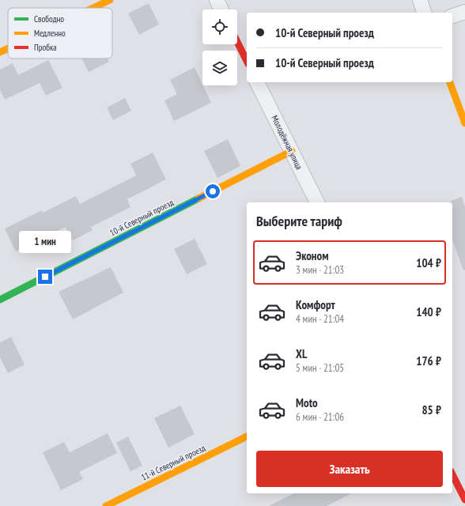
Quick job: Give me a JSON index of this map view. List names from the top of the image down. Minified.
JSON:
{"streets":{"street":["Молодёжная улица","10-й Северный проезд","11-й Северный проезд"]},"crossings":[["Молодёжная улица","10-й Северный проезд"]],"legend":["Свободно","Медленно","Пробка"],"page":{"banner":["10-й Северный проезд","10-й Северный проезд"],"heading":"Выберите тариф","bubble":"1 мин","list":[{"name":"Эконом","note":"3 мин · 21:03","value":"104 ₽"},{"name":"Комфорт","note":"4 мин · 21:04","value":"140 ₽"},{"name":"XL","note":"5 мин · 21:05","value":"176 ₽"},{"name":"Moto","note":"6 мин · 21:06","value":"85 ₽"}],"buttons":"Заказать"}}
